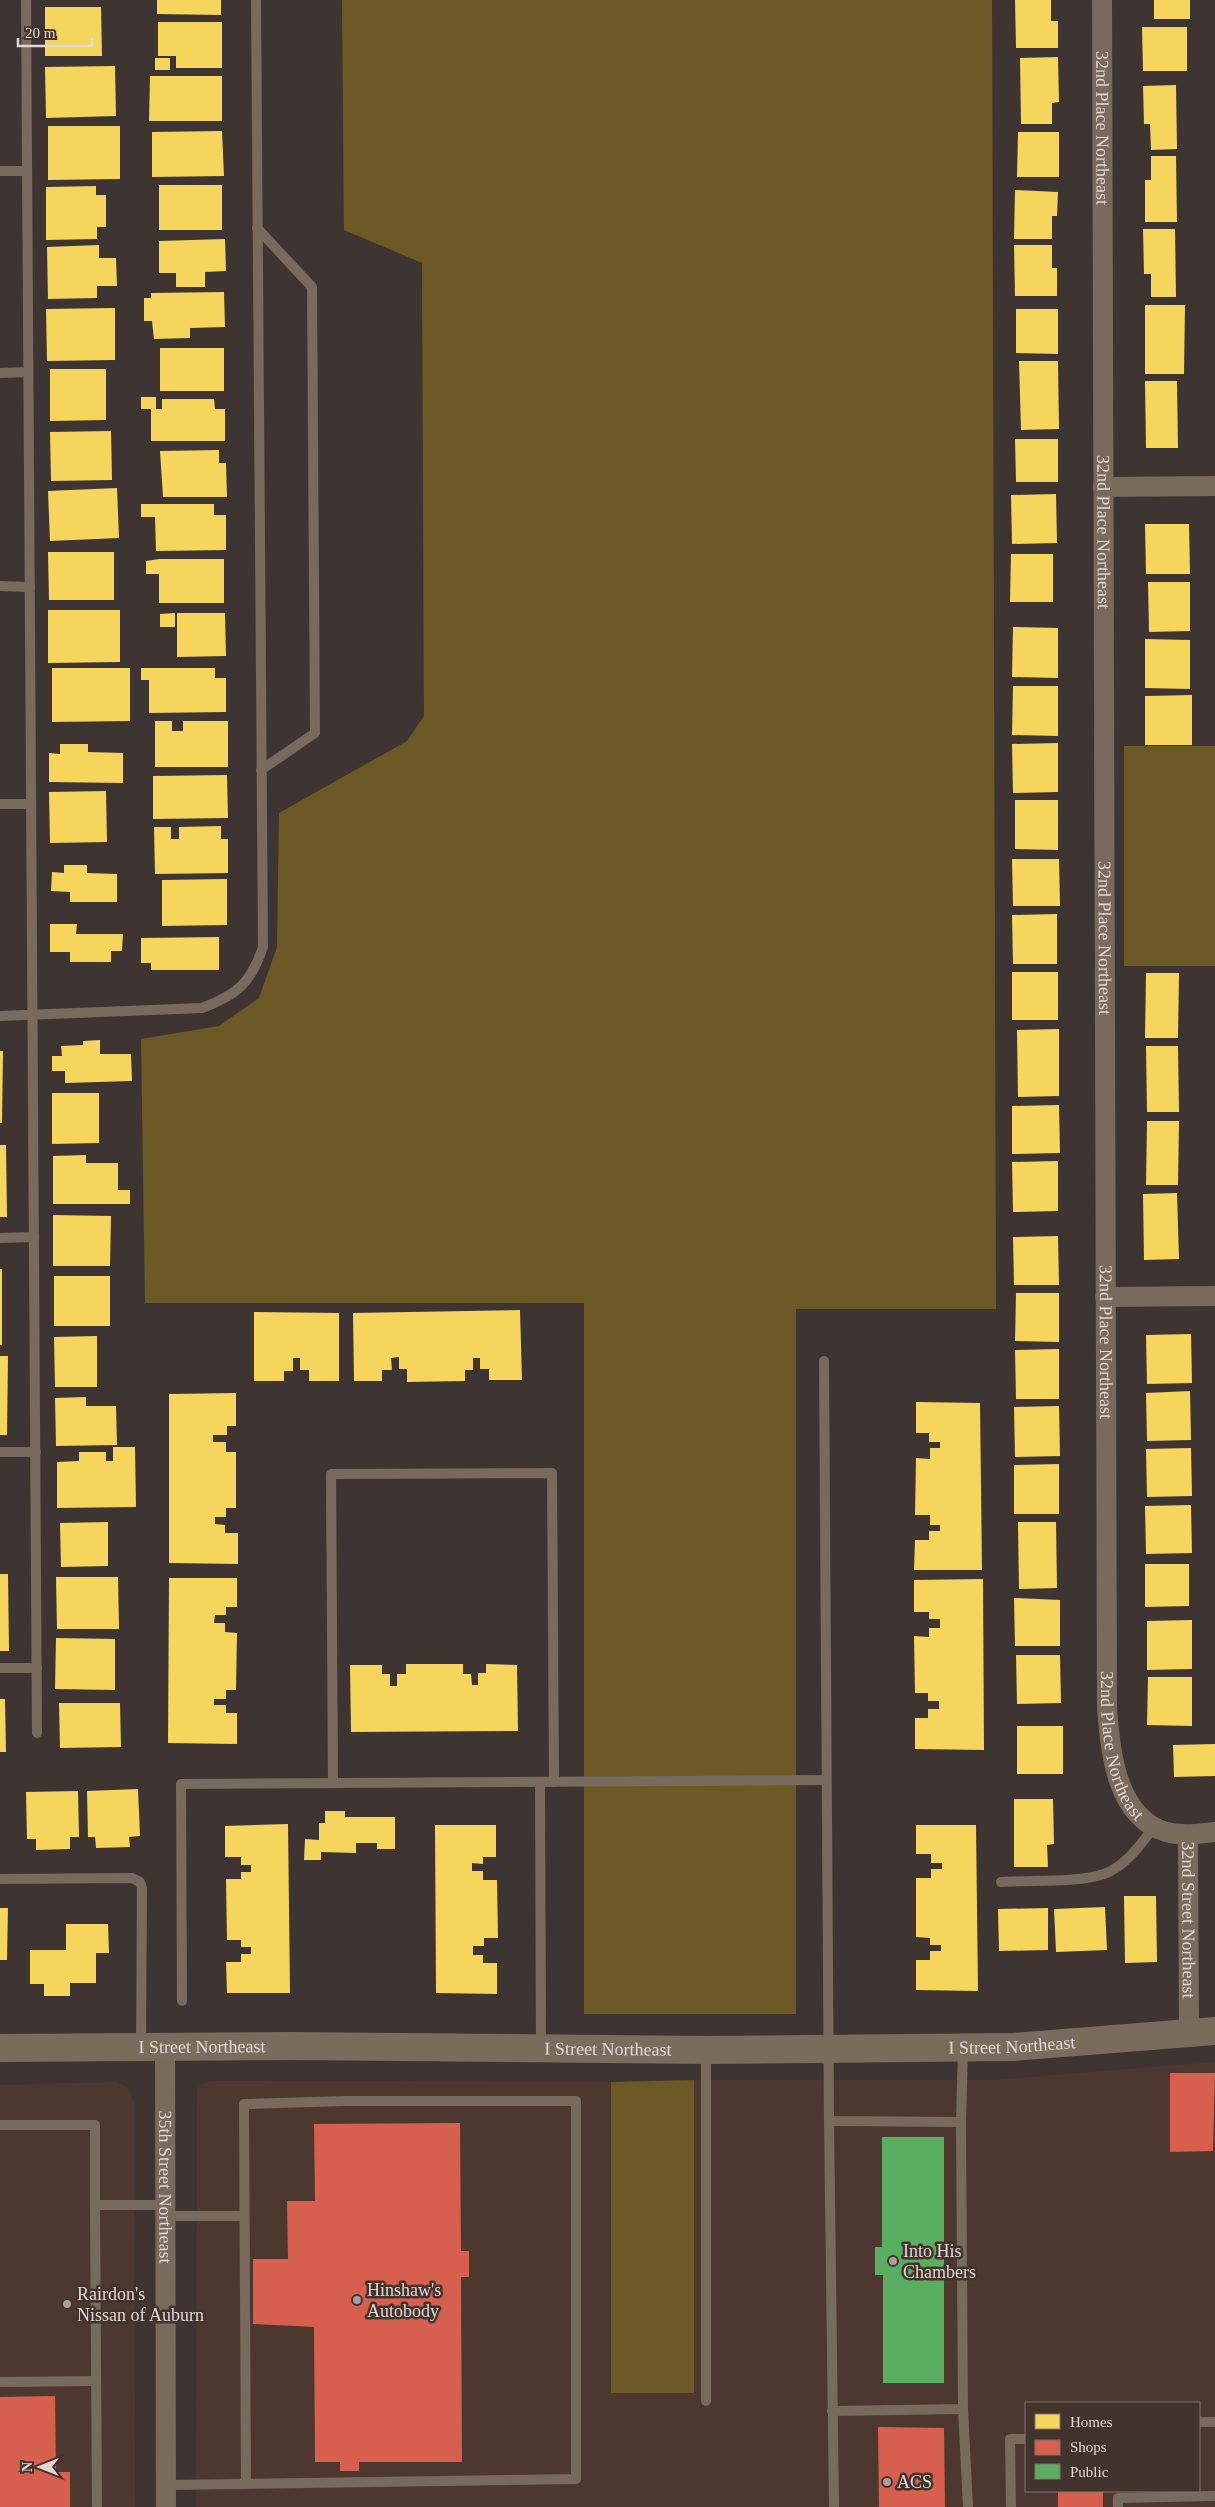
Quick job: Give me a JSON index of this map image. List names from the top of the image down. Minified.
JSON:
{"streets":{"street":["32nd Place Northeast","32nd Street Northeast","I Street Northeast","35th Street Northeast"]},"crossings":[["32nd Place Northeast","32nd Street Northeast"],["32nd Street Northeast","I Street Northeast"],["I Street Northeast","35th Street Northeast"]],"places":["Into His Chambers","Hinshaw's Autobody","Rairdon's Nissan of Auburn","ACS"],"legend":["Homes","Shops","Public"],"scale_bar":"20 m","north":"left"}
